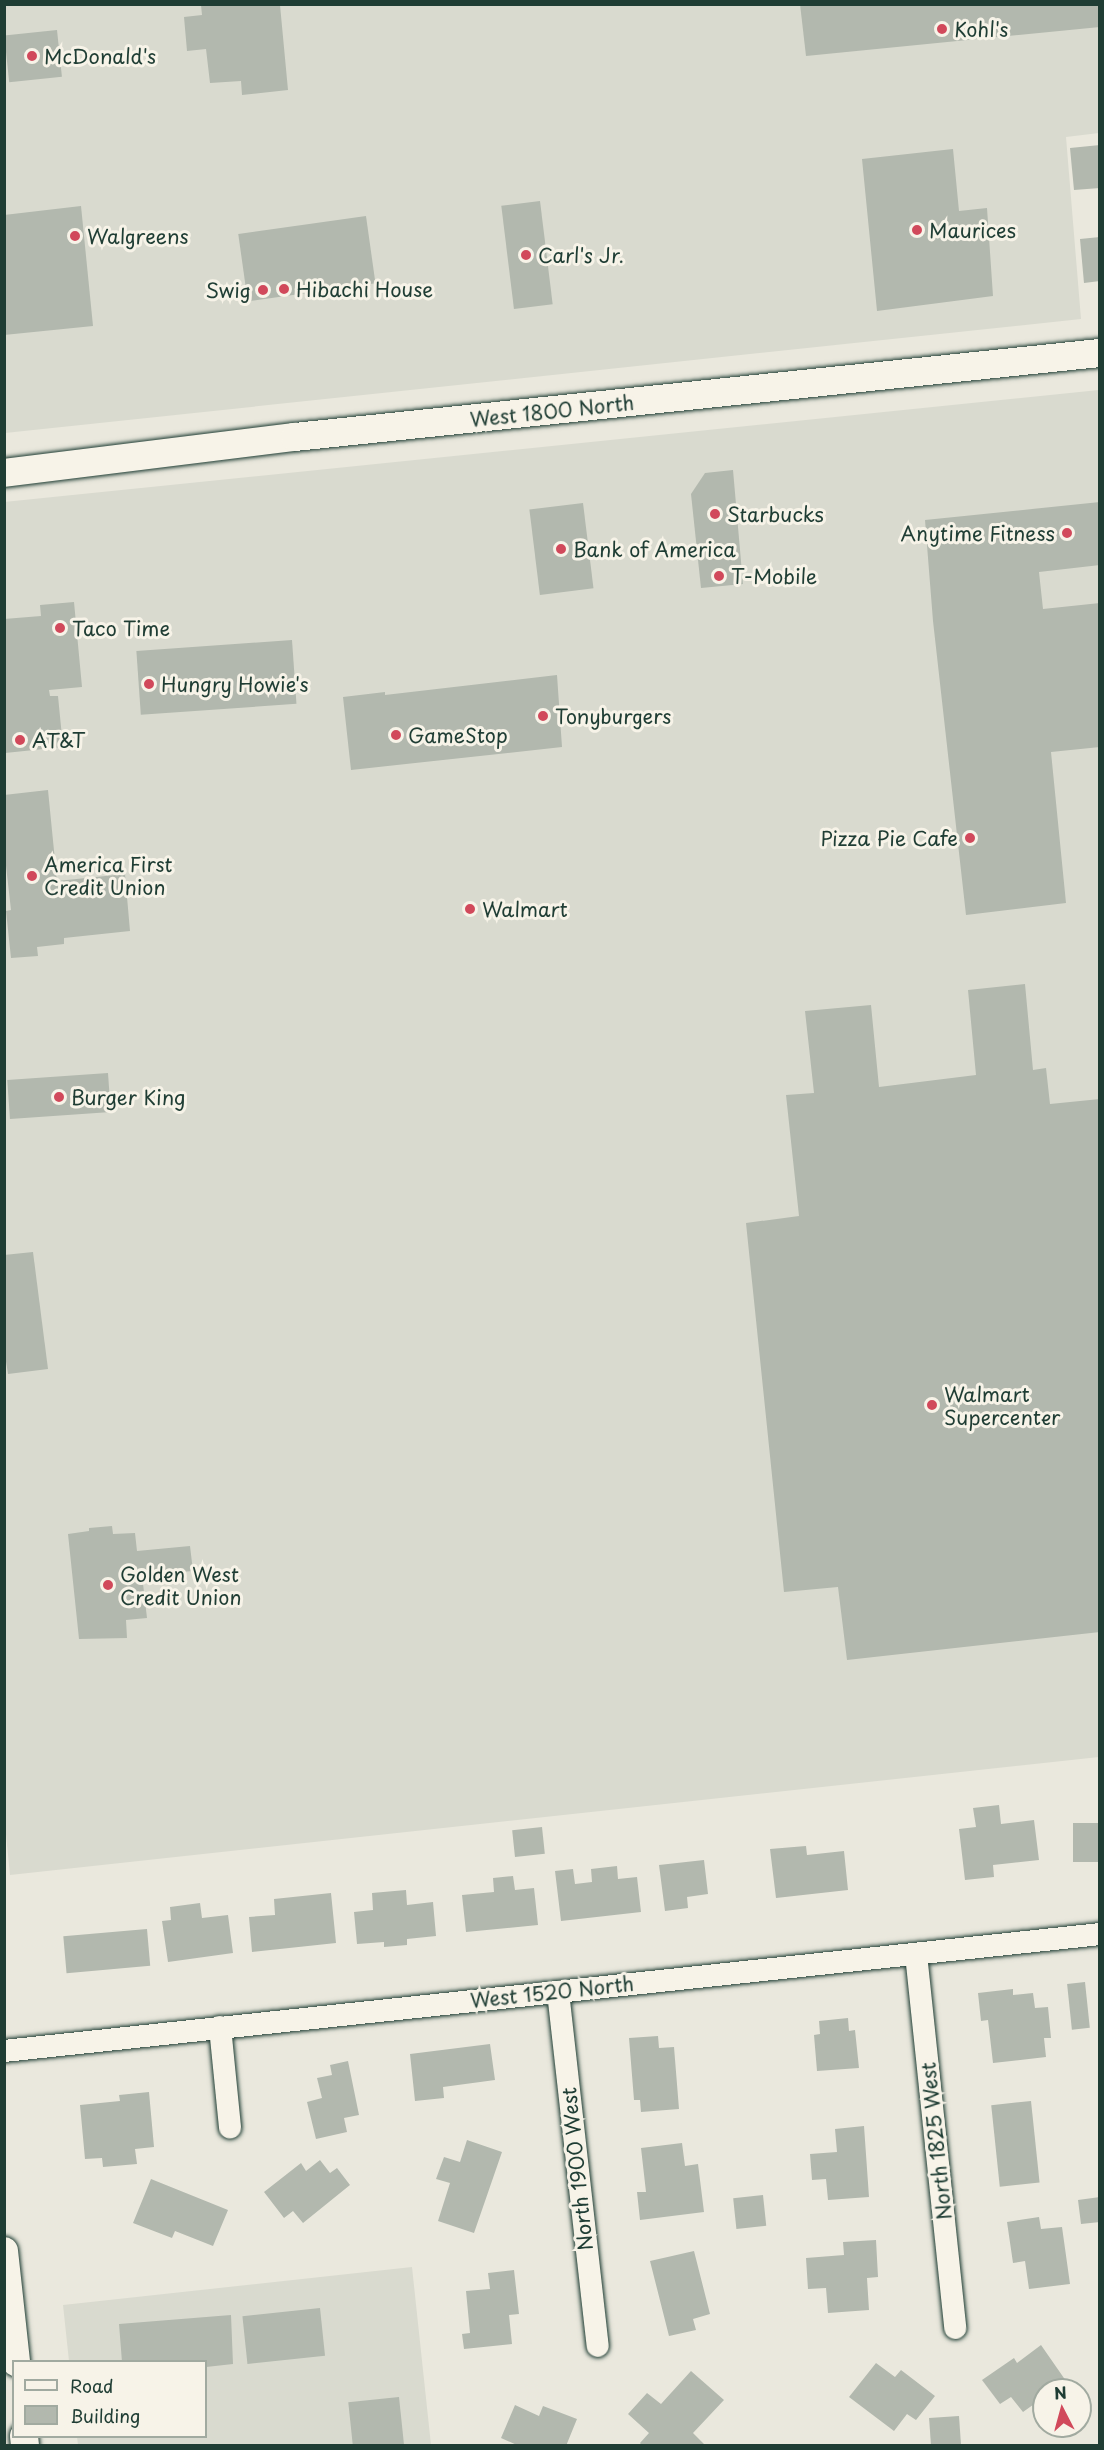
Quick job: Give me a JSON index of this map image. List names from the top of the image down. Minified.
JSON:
{"streets":{"main road":["West 1800 North"],"street":["West 1520 North","North 1825 West","North 1900 West"]},"crossings":[["West 1520 North","North 1825 West"],["West 1520 North","North 1900 West"]],"places":["Kohl's","McDonald's","Maurices","Walgreens","Carl's Jr.","Hibachi House","Swig","Starbucks","Anytime Fitness","Bank of America","T-Mobile","Taco Time","Hungry Howie's","Tonyburgers","GameStop","AT&T","Pizza Pie Cafe","America First Credit Union","Walmart","Burger King","Walmart Supercenter","Golden West Credit Union"],"legend":["Road","Building"],"north":"top"}
